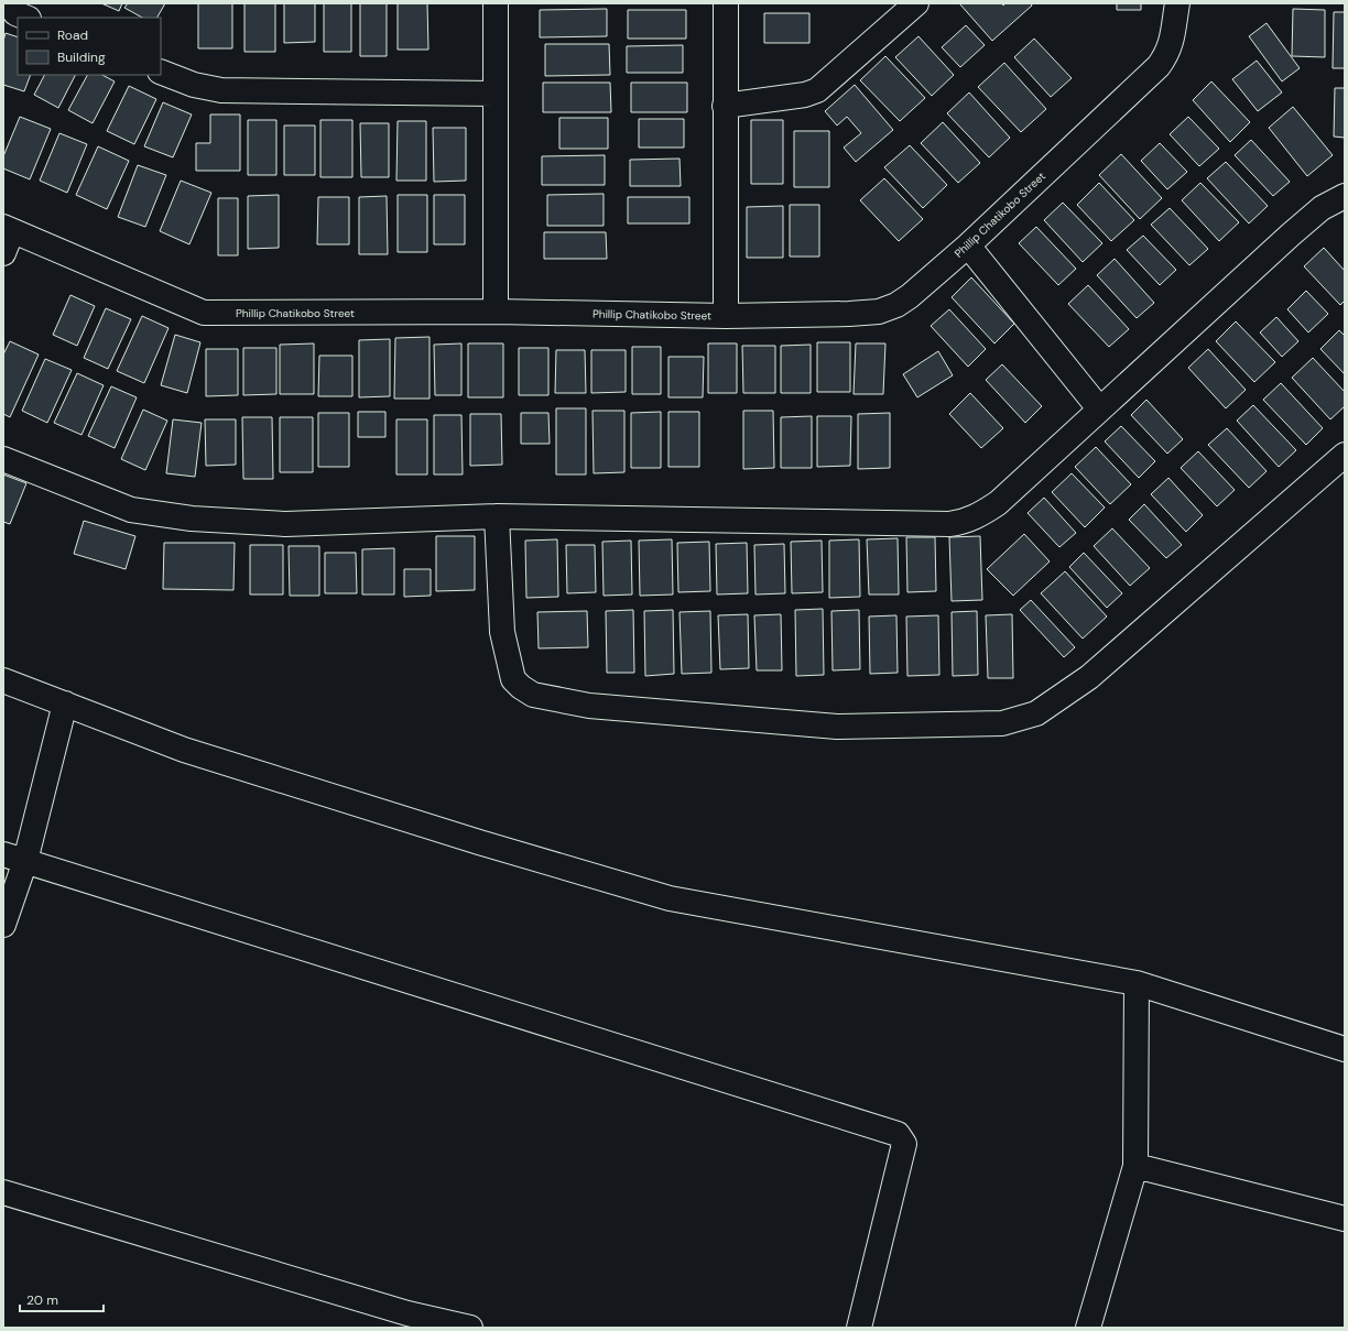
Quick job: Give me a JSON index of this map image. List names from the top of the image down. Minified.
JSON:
{"streets":{"street":["Phillip Chatikobo Street"]},"legend":["Road","Building"],"scale_bar":"20 m"}
